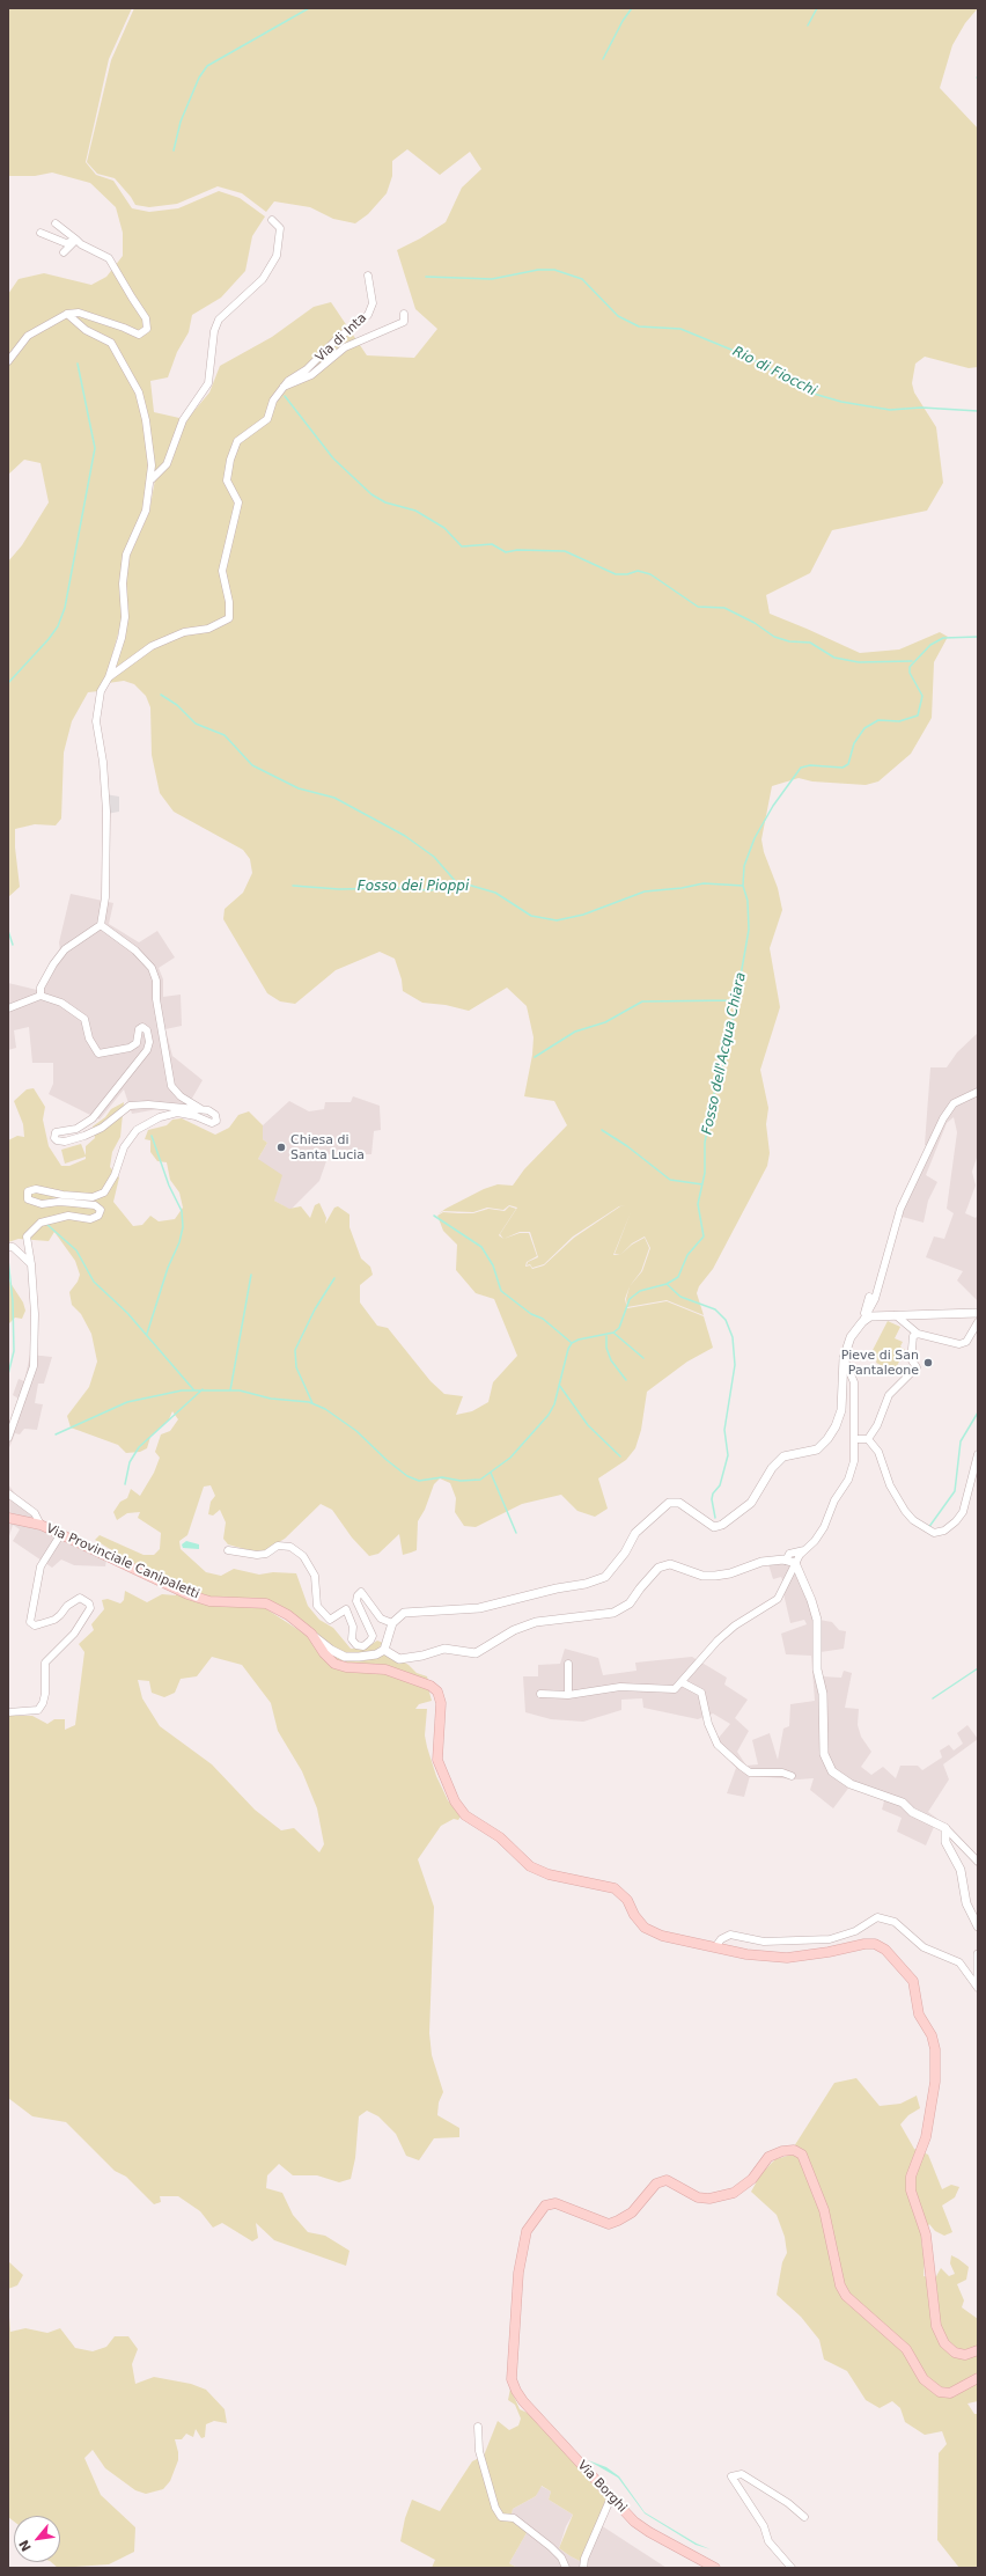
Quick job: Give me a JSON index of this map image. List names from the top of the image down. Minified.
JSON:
{"streets":{"main road":["Via Provinciale Canipaletti","Via Borghi"],"street":["Via di Inta"]},"water":["Rio di Fiocchi","Fosso dei Pioppi","Fosso dell'Acqua Chiara"],"places":["Chiesa di Santa Lucia","Pieve di San Pantaleone"],"north":"bottom left"}
